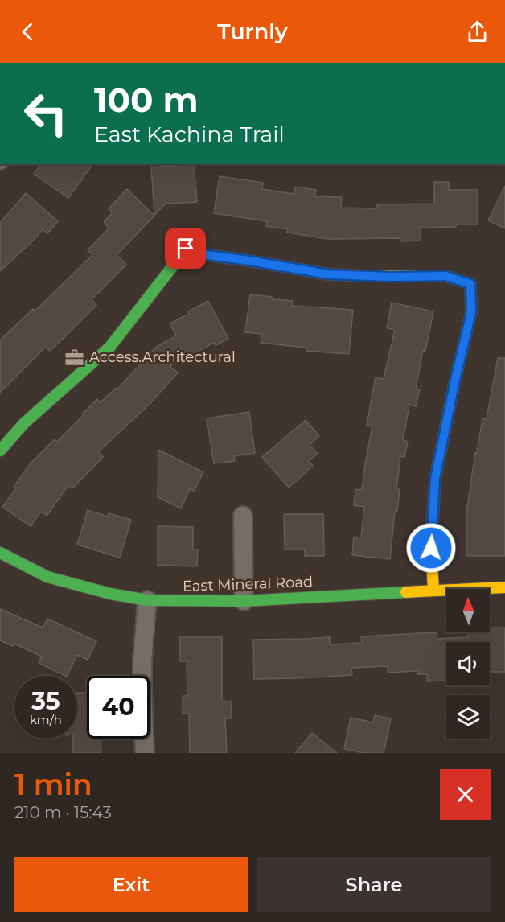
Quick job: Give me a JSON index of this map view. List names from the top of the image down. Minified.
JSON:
{"streets":{"street":["East Mineral Road"]},"places":{"office":["Access.Architectural"]},"north":"top","page":{"header":"Turnly","turn":["100 m","East Kachina Trail"],"speed":"35 km/h","limit":"40","heading":["1 min","210 m · 15:43"],"buttons":["Exit","Share"]}}
